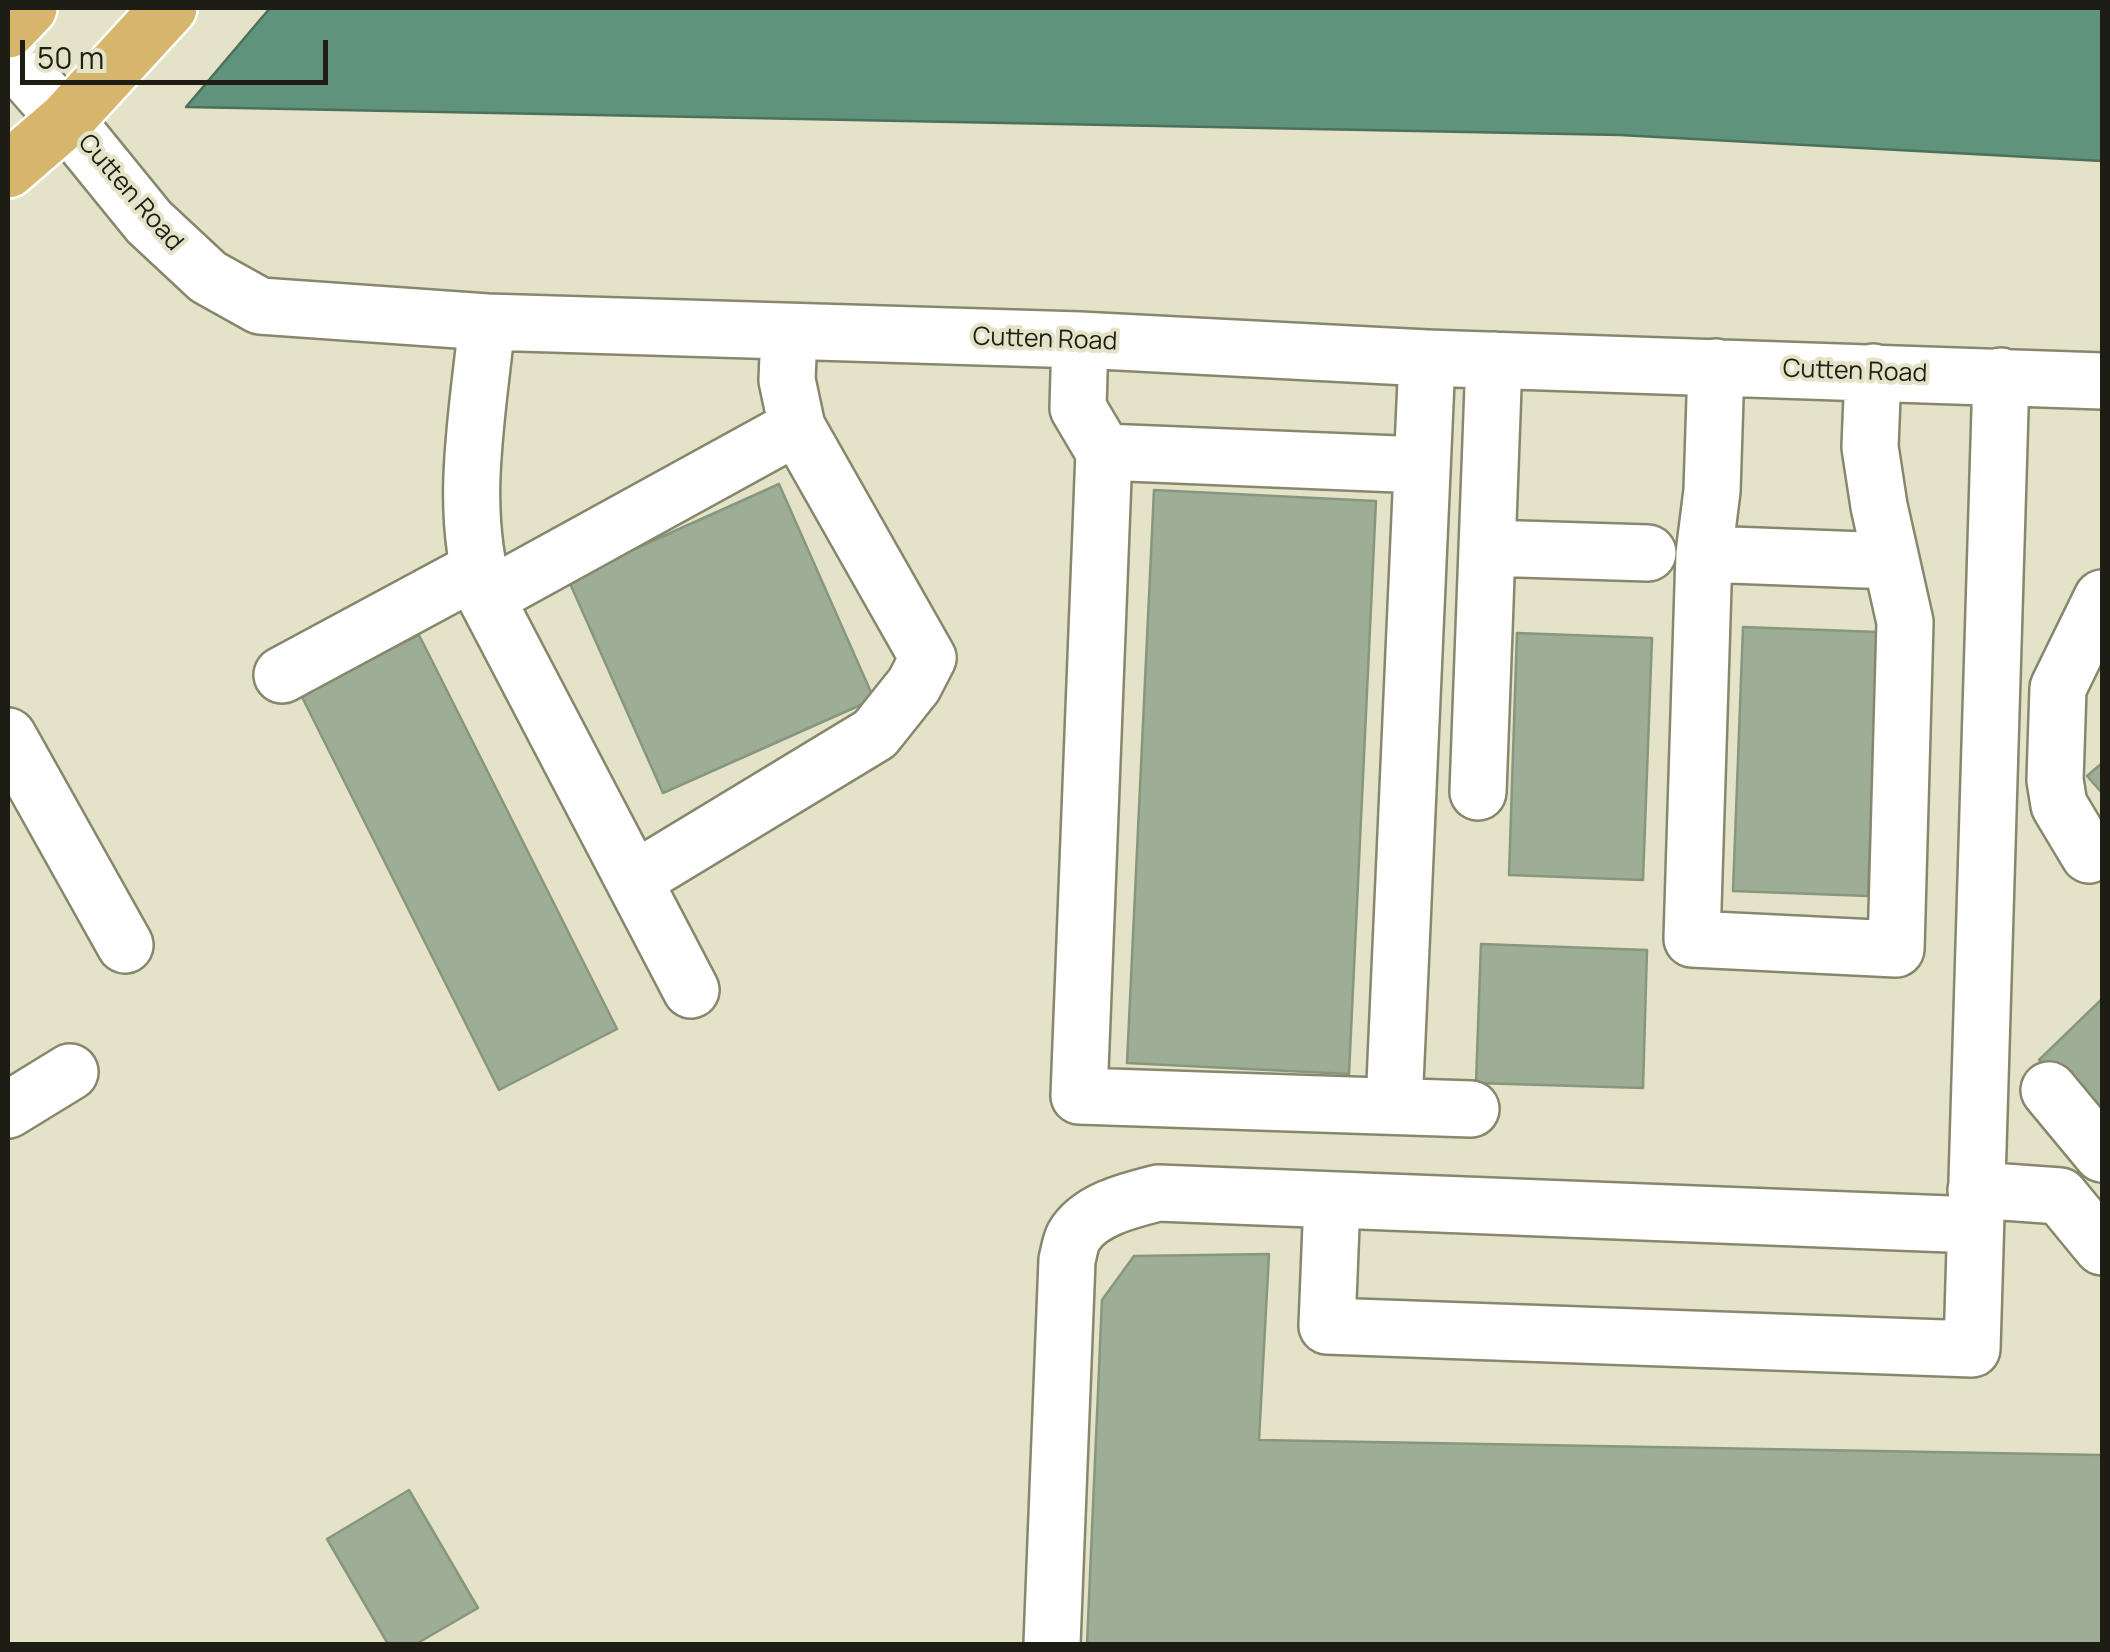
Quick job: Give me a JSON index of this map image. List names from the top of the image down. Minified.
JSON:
{"streets":{"main road":["Cutten Road"]},"scale_bar":"50 m"}
